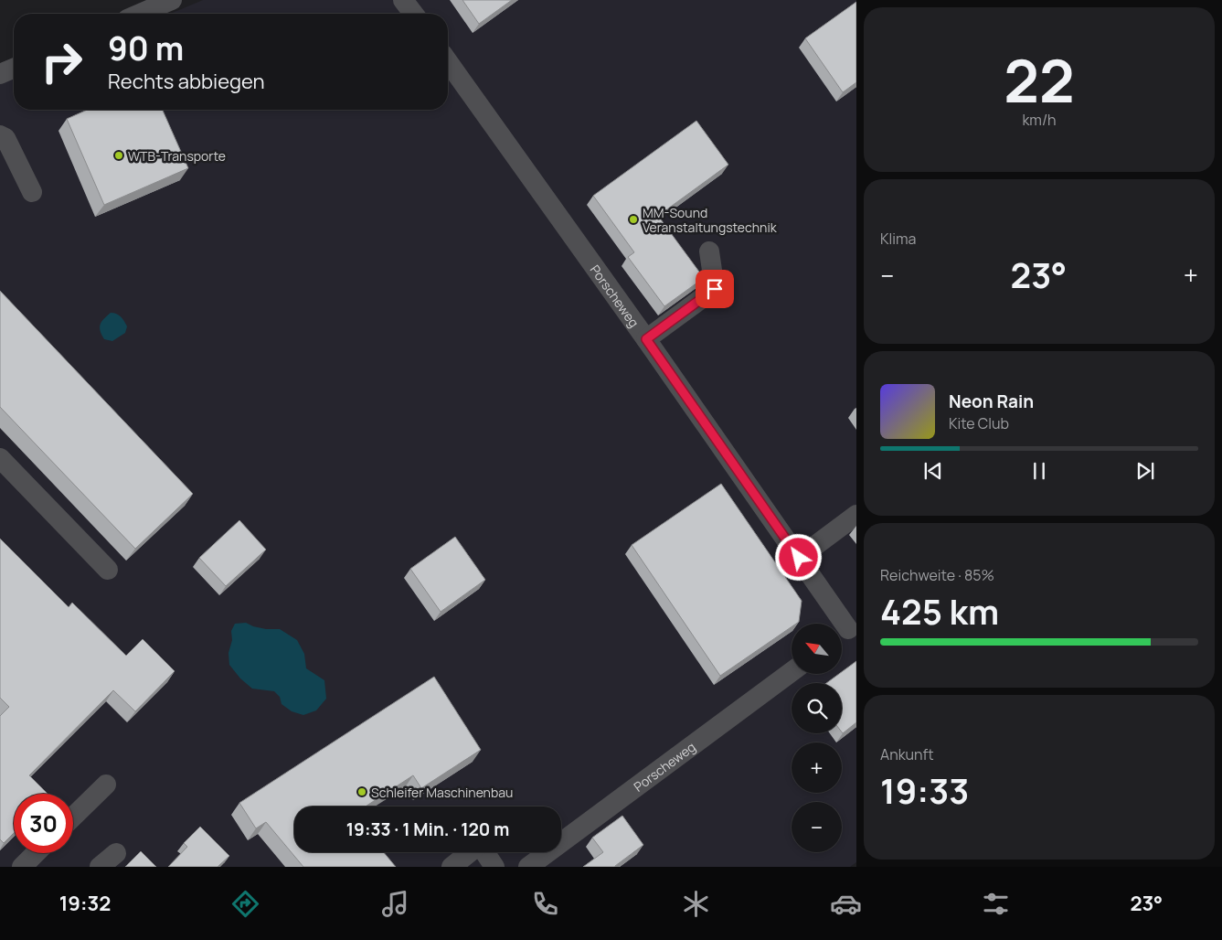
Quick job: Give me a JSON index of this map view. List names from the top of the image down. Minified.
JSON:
{"streets":{"street":["Porscheweg"]},"places":["WTB-Transporte","MM-Sound Veranstaltungstechnik","Schleifer Maschinenbau"],"north":"top left","page":{"tile":[["22","km/h"],"Klima",["Reichweite · 85%","425 km"],["Ankunft","19:33"]],"turn":["90 m","Rechts abbiegen"],"heat":["−","23°","+"],"song":["Neon Rain","Kite Club"],"map_buttons":["+","−"],"limit":"30","trip":"19:33 · 1 Min. · 120 m","tabs":["19:32","23°"]}}
